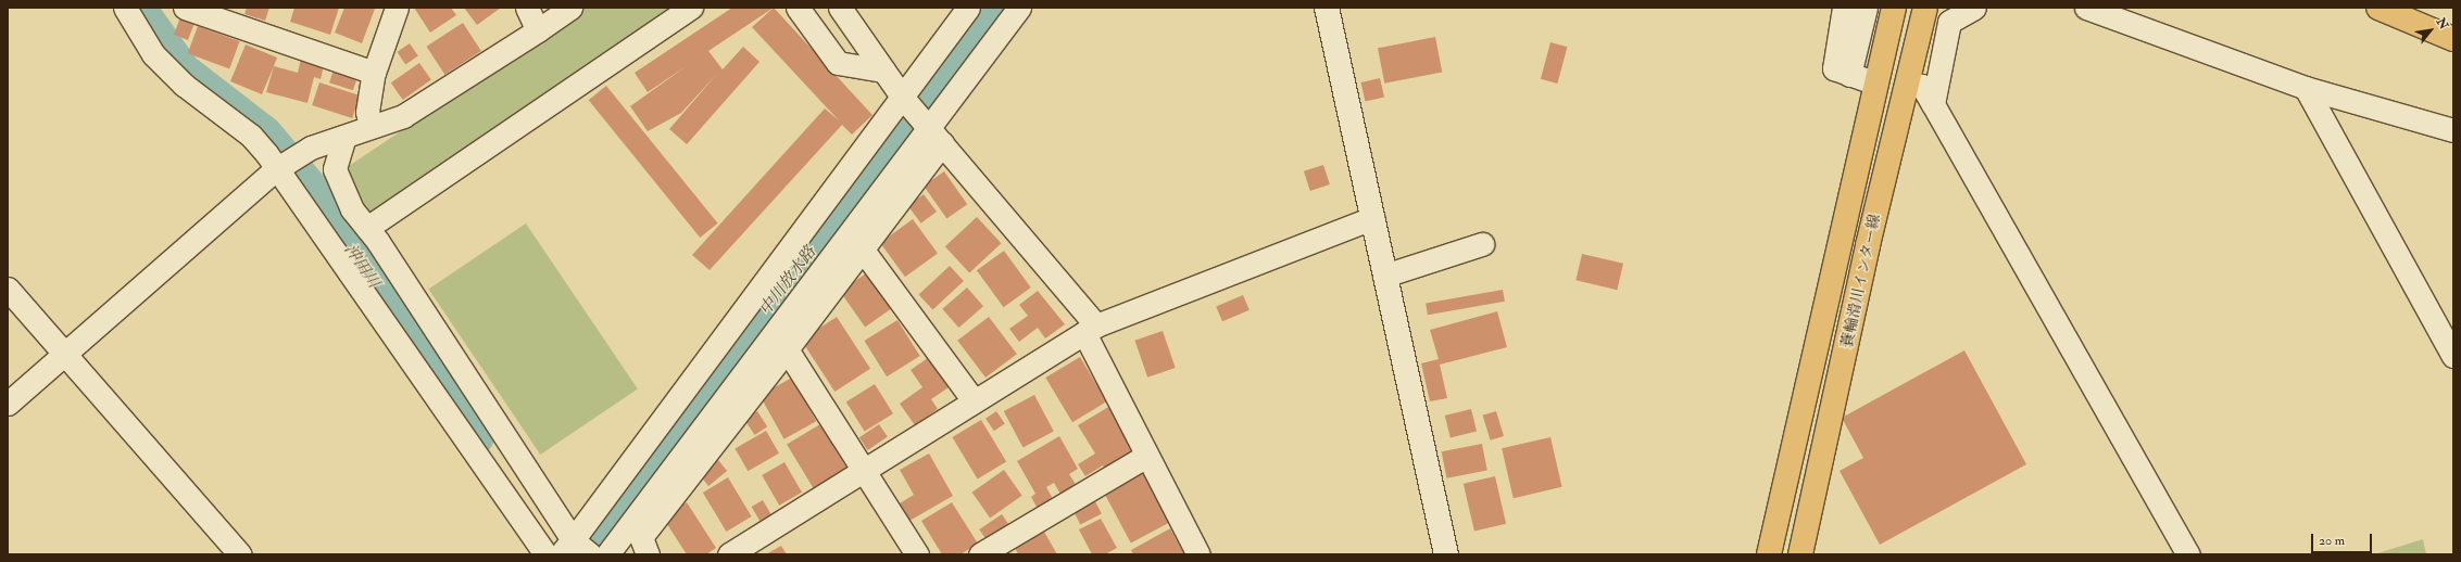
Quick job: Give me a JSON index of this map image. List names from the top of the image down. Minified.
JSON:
{"streets":{"main road":["蓑輪滑川インター線"]},"water":["沖田川","中川放水路"],"scale_bar":"20 m","north":"top right"}
